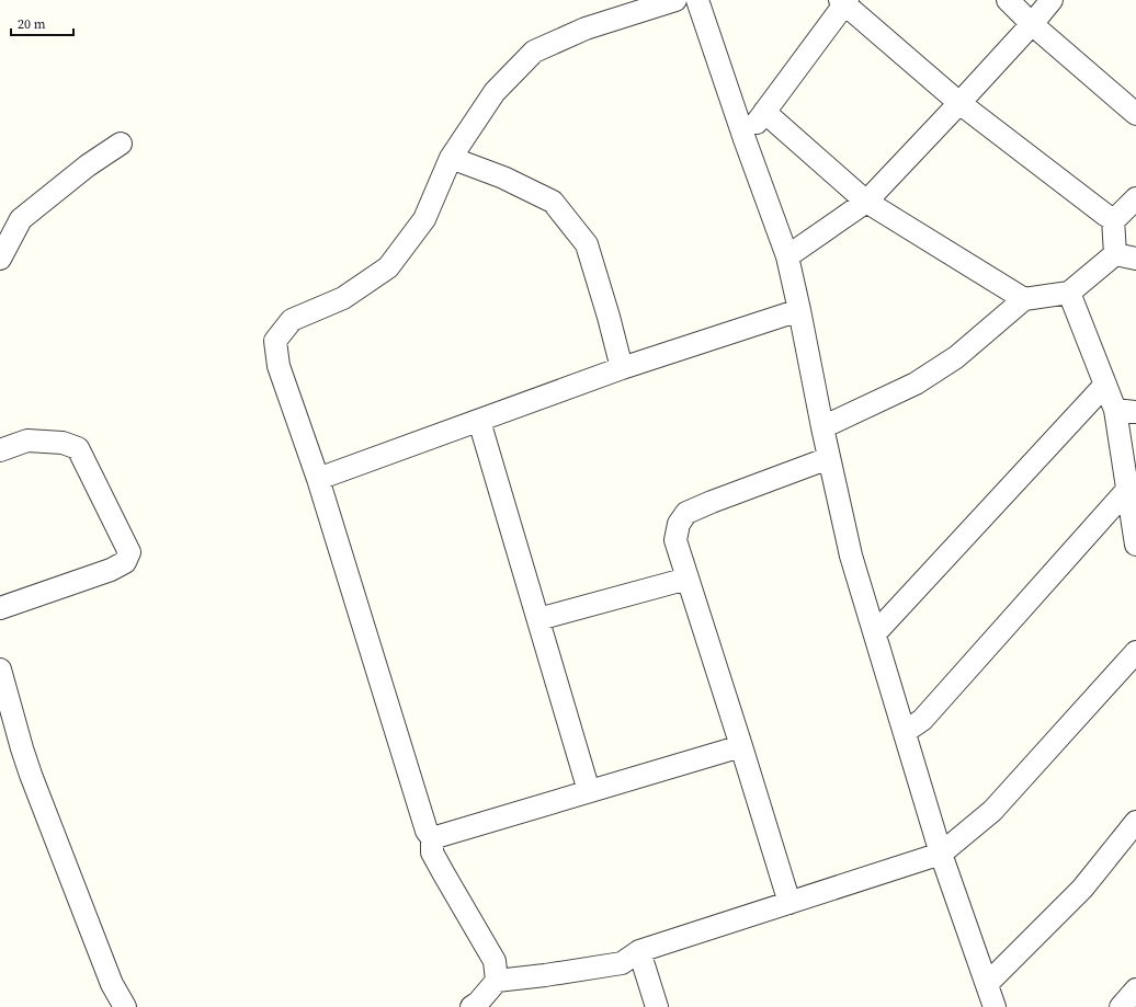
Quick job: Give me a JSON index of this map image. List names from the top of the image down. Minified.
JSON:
{"scale_bar":"20 m"}
